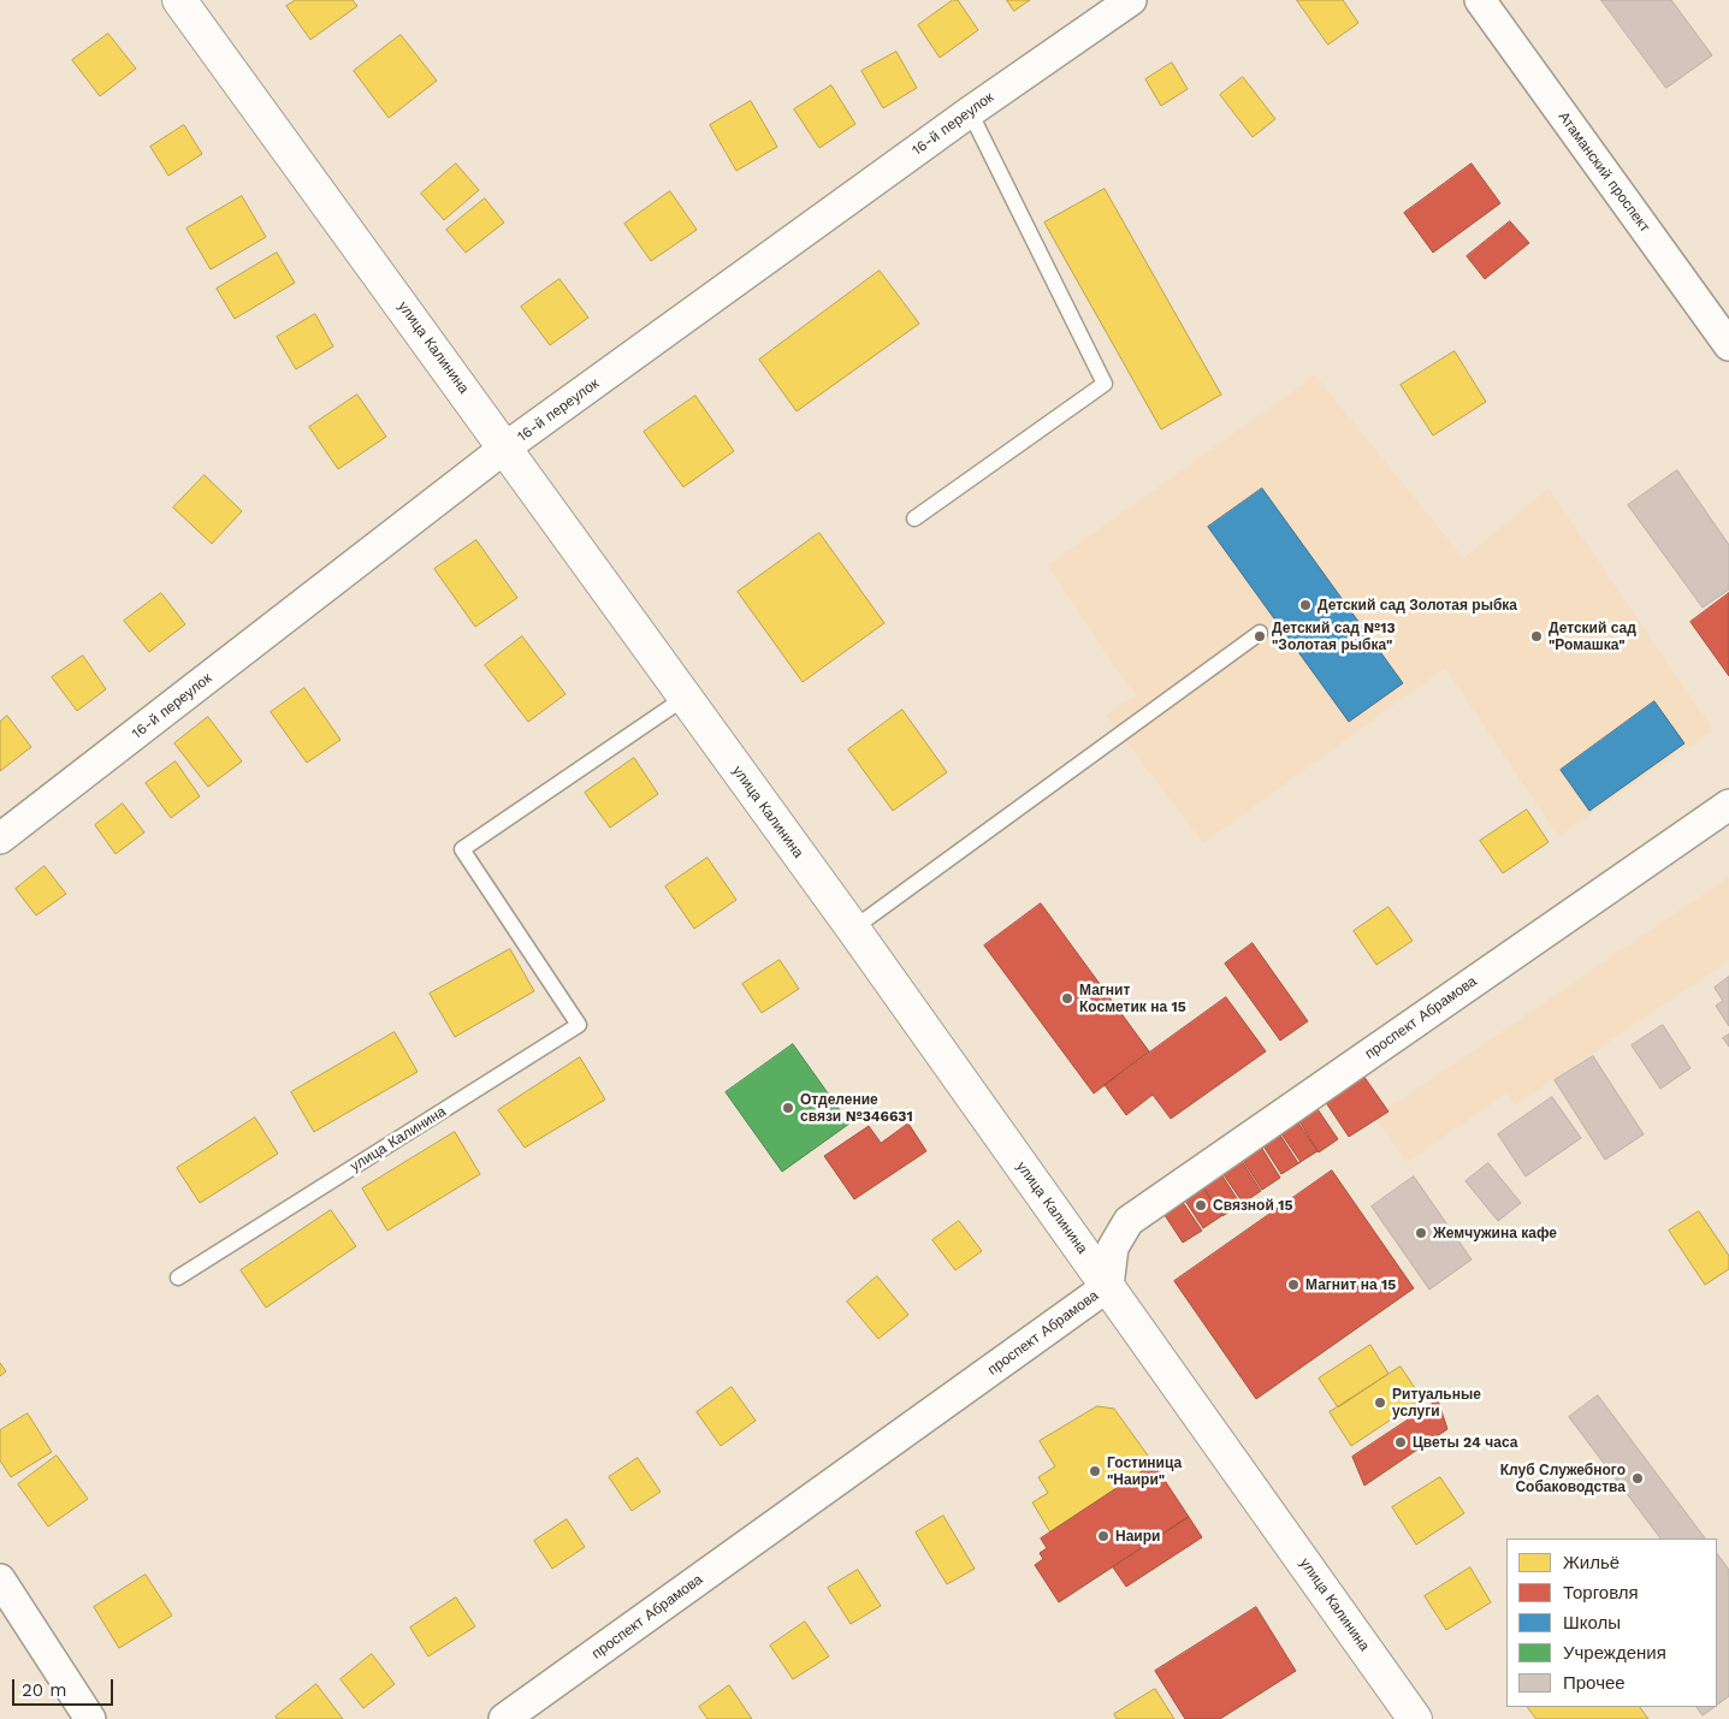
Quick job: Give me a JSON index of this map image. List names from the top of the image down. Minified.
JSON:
{"streets":{"main road":["улица Калинина"],"street":["16-й переулок","Атаманский проспект","проспект Абрамова"]},"crossings":[["16-й переулок","улица Калинина"],["улица Калинина","проспект Абрамова"]],"places":["Детский сад Золотая рыбка","Детский сад №13 \"Золотая рыбка\"","Детский сад \"Ромашка\"","Магнит Косметик на 15","Отделение связи №346631","Связной 15","Жемчужина кафе","Магнит на 15","Ритуальные услуги","Цветы 24 часа","Гостиница \"Наири\"","Клуб Служебного Собаководства","Наири"],"legend":["Жильё","Торговля","Школы","Учреждения","Прочее"],"scale_bar":"20 m"}
